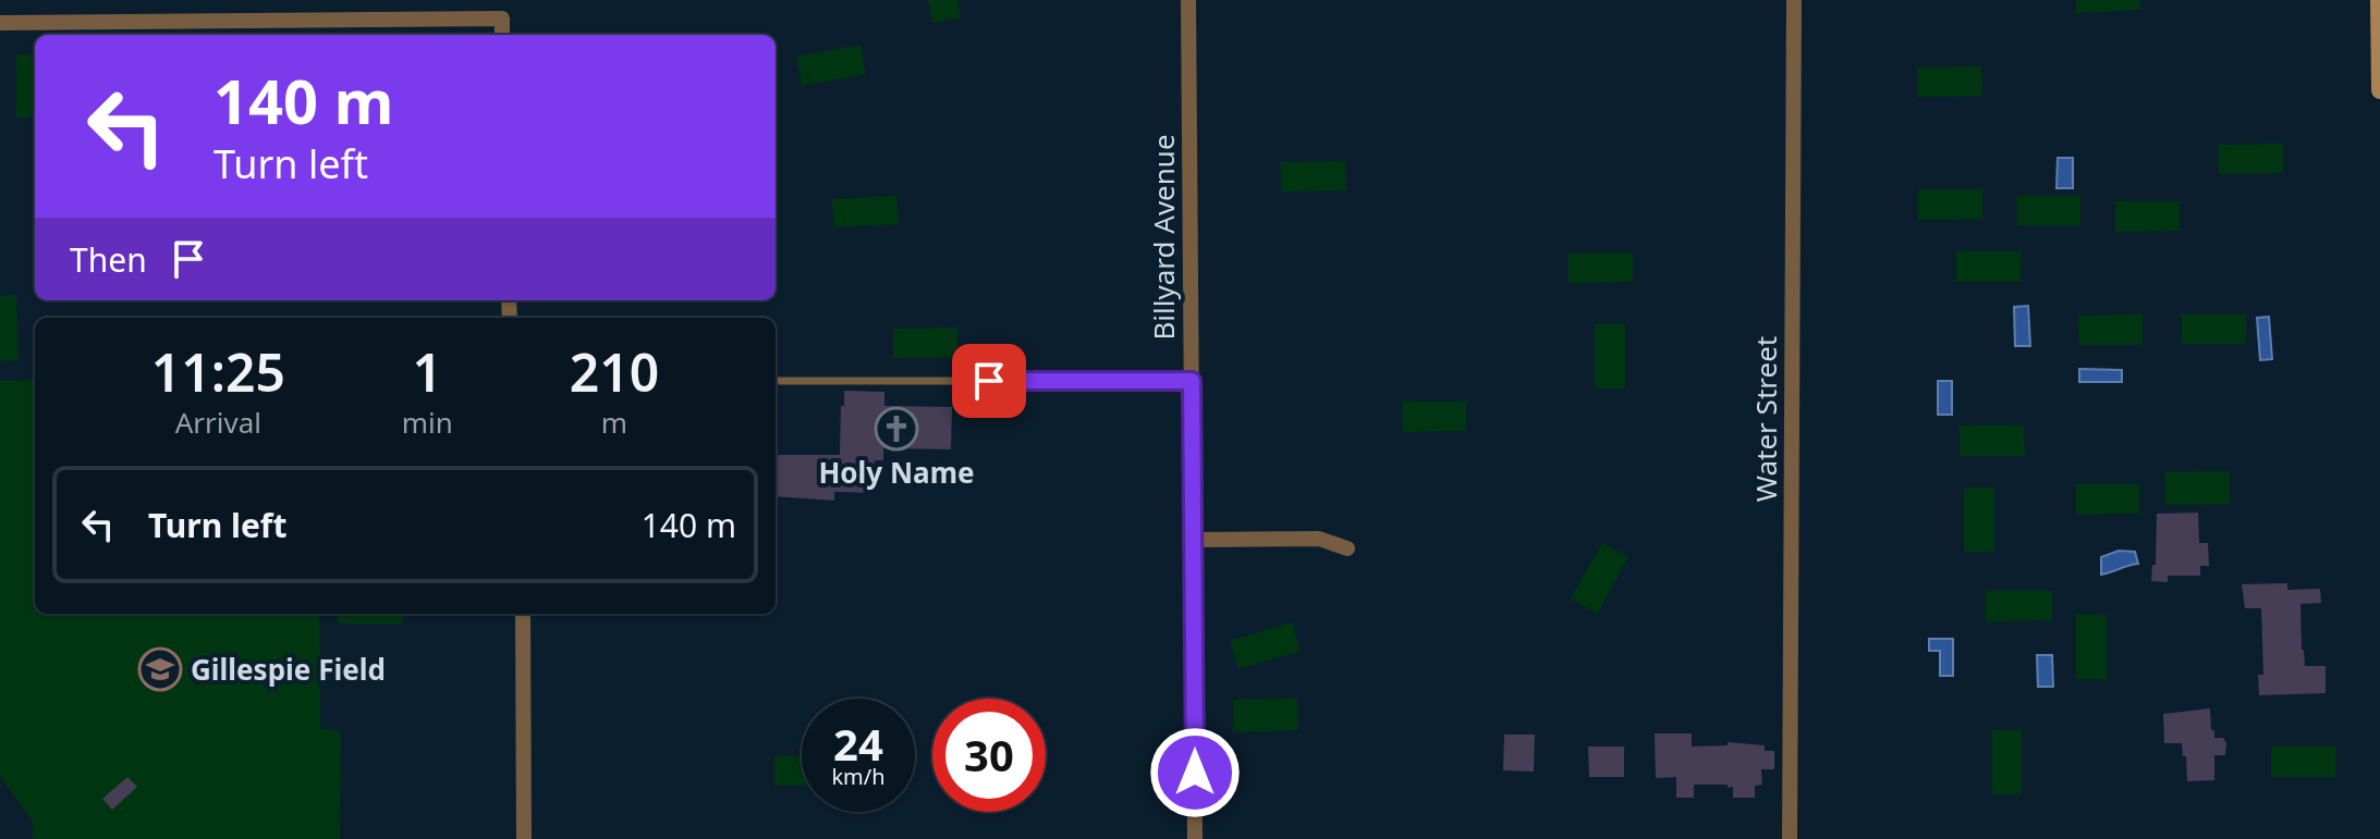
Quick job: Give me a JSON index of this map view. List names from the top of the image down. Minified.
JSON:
{"streets":{"street":["Billyard Avenue","Water Street"]},"places":{"church":["Holy Name"],"school or university":["Gillespie Field"]},"page":{"turn":["140 m","Turn left"],"then":"Then","eta":["11:25","Arrival","1","min","210","m"],"list":[{"name":"Turn left","value":"140 m"}],"speed":"24 km/h","limit":"30"}}
